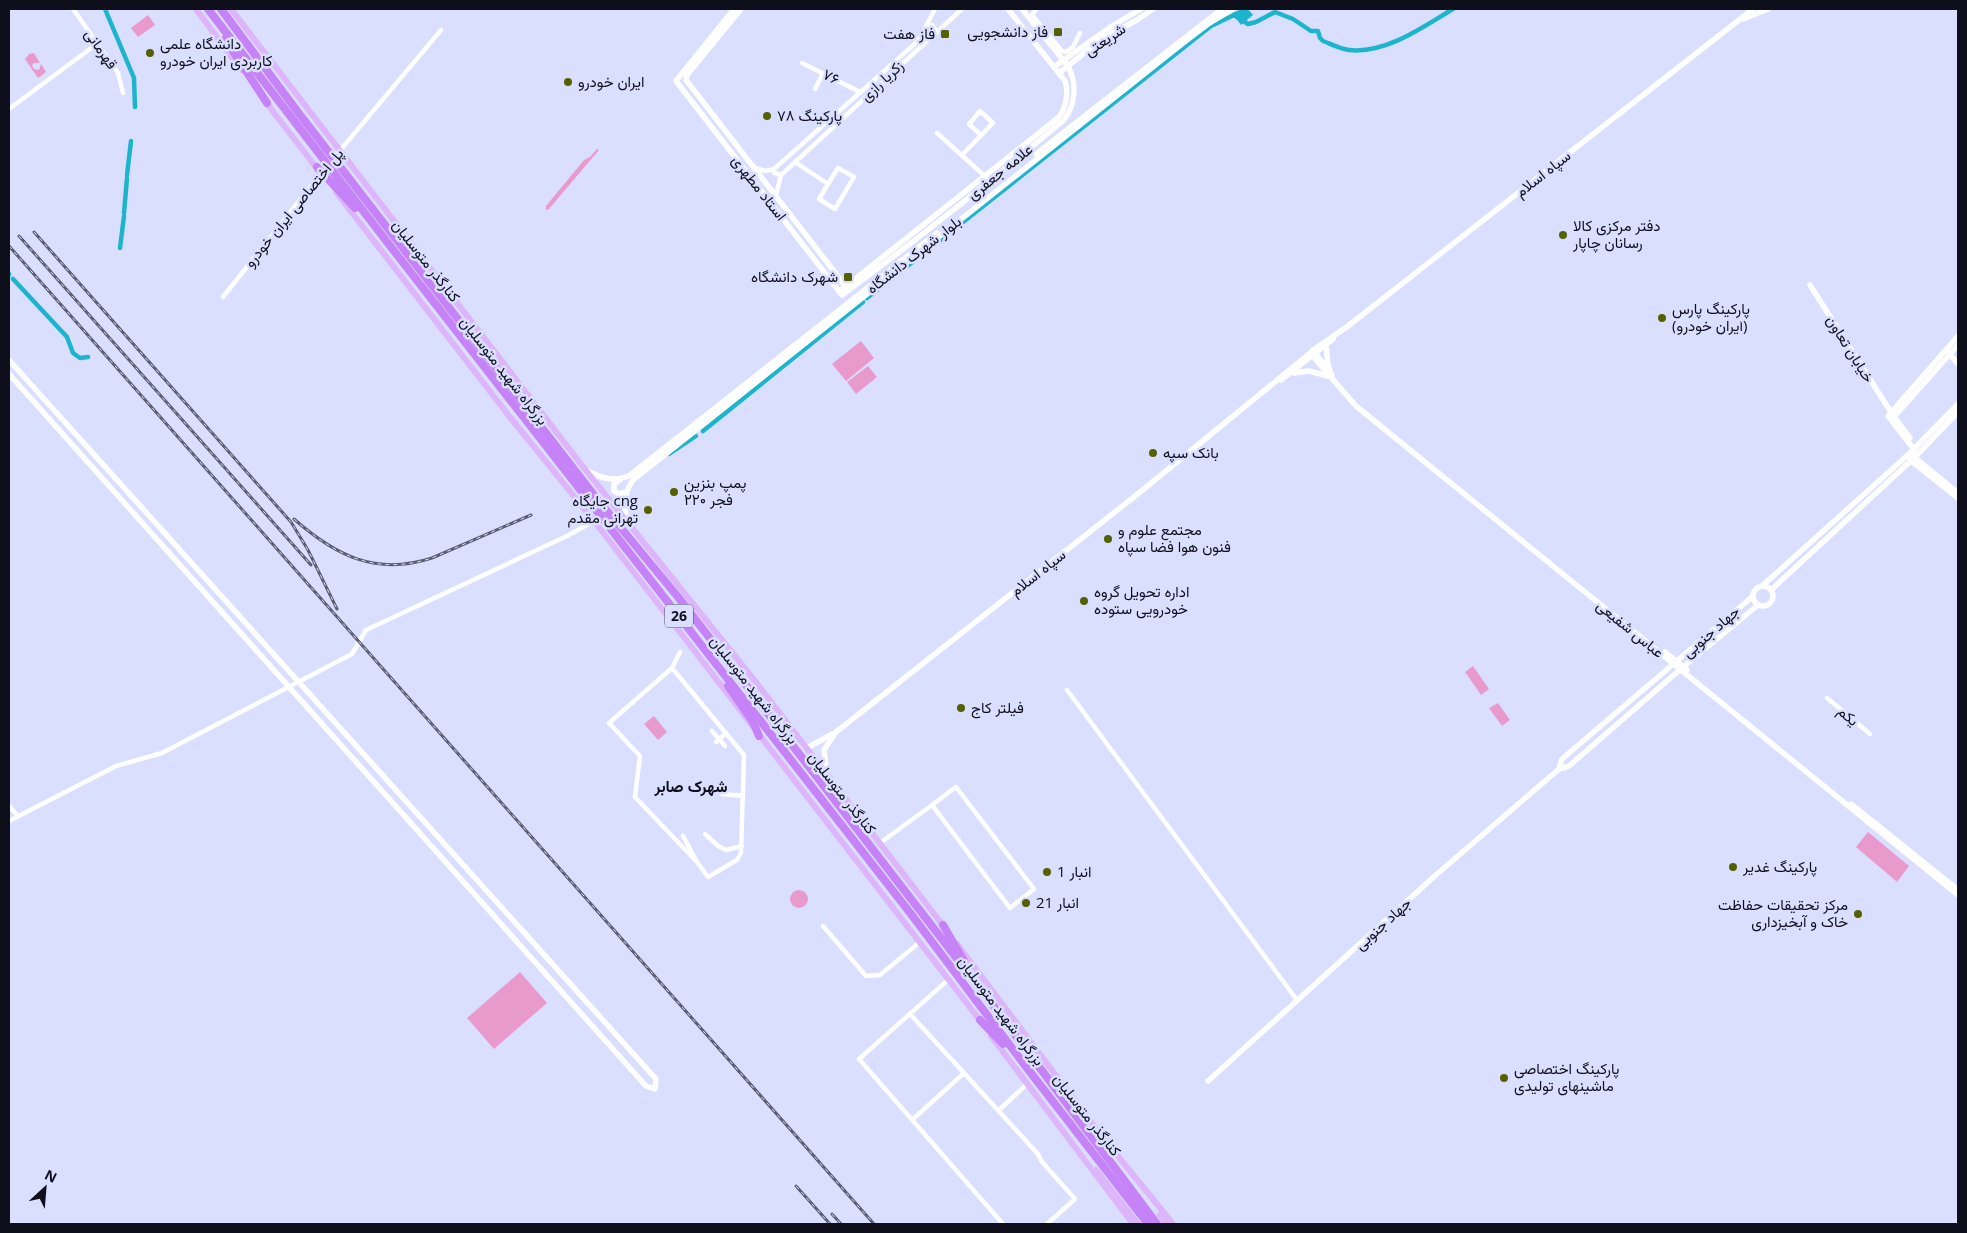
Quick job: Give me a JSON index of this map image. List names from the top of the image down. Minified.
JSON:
{"streets":{"highway":["بزرگراه شهید متوسلیان","26"],"main road":["کنارگذر متوسلیان"],"street":["شریعتی","قهرمانی","۷۶","زکریا رازی","علامه جعفری","سپاه اسلام","استاد مطهری","پل اختصاصی ایران خودرو","بلوار شهرک دانشگاه","خیابان تعاون","عباس شفیعی","جهاد جنوبی","یکم"]},"crossings":[["شریعتی","علامه جعفری"],["۷۶","زکریا رازی"],["علامه جعفری","استاد مطهری"],["سپاه اسلام","کنارگذر متوسلیان"],["سپاه اسلام","عباس شفیعی"],["عباس شفیعی","جهاد جنوبی"]],"districts":["شهرک صابر"],"places":{"transit":["فاز دانشجویی","فاز هفت","شهرک دانشگاه"],"other":["دانشگاه علمی کاربردی ایران خودرو","ایران خودرو","پارکینگ ۷۸","دفتر مرکزی کالا رسانان چاپار","پارکینگ پارس (ایران خودرو)","بانک سپه","پمپ بنزین ۲۲۰ فجر","جایگاه cng تهرانی مقدم","مجتمع علوم و فنون هوا فضا سپاه","اداره تحویل گروه خودرویی ستوده","فیلتر کاج","پارکینگ غدیر","انبار 1","انبار 21","مرکز تحقیقات حفاظت خاک و آبخیزداری","پارکینگ اختصاصی ماشینهای تولیدی"]},"north":"top right"}
